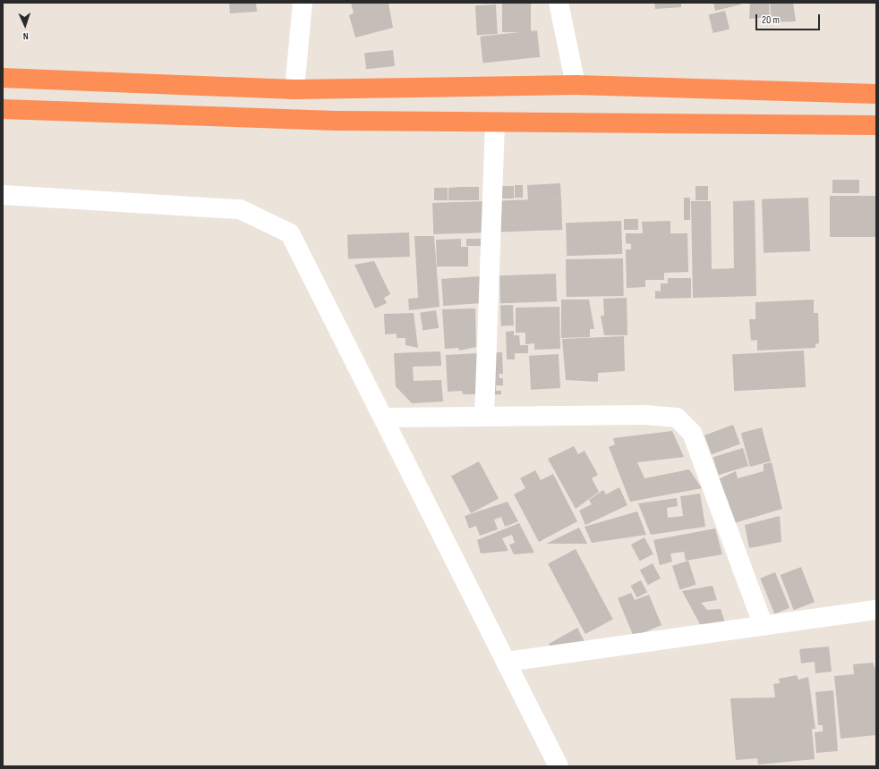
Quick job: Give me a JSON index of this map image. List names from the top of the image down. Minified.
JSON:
{"scale_bar":"20 m","north":"bottom"}
